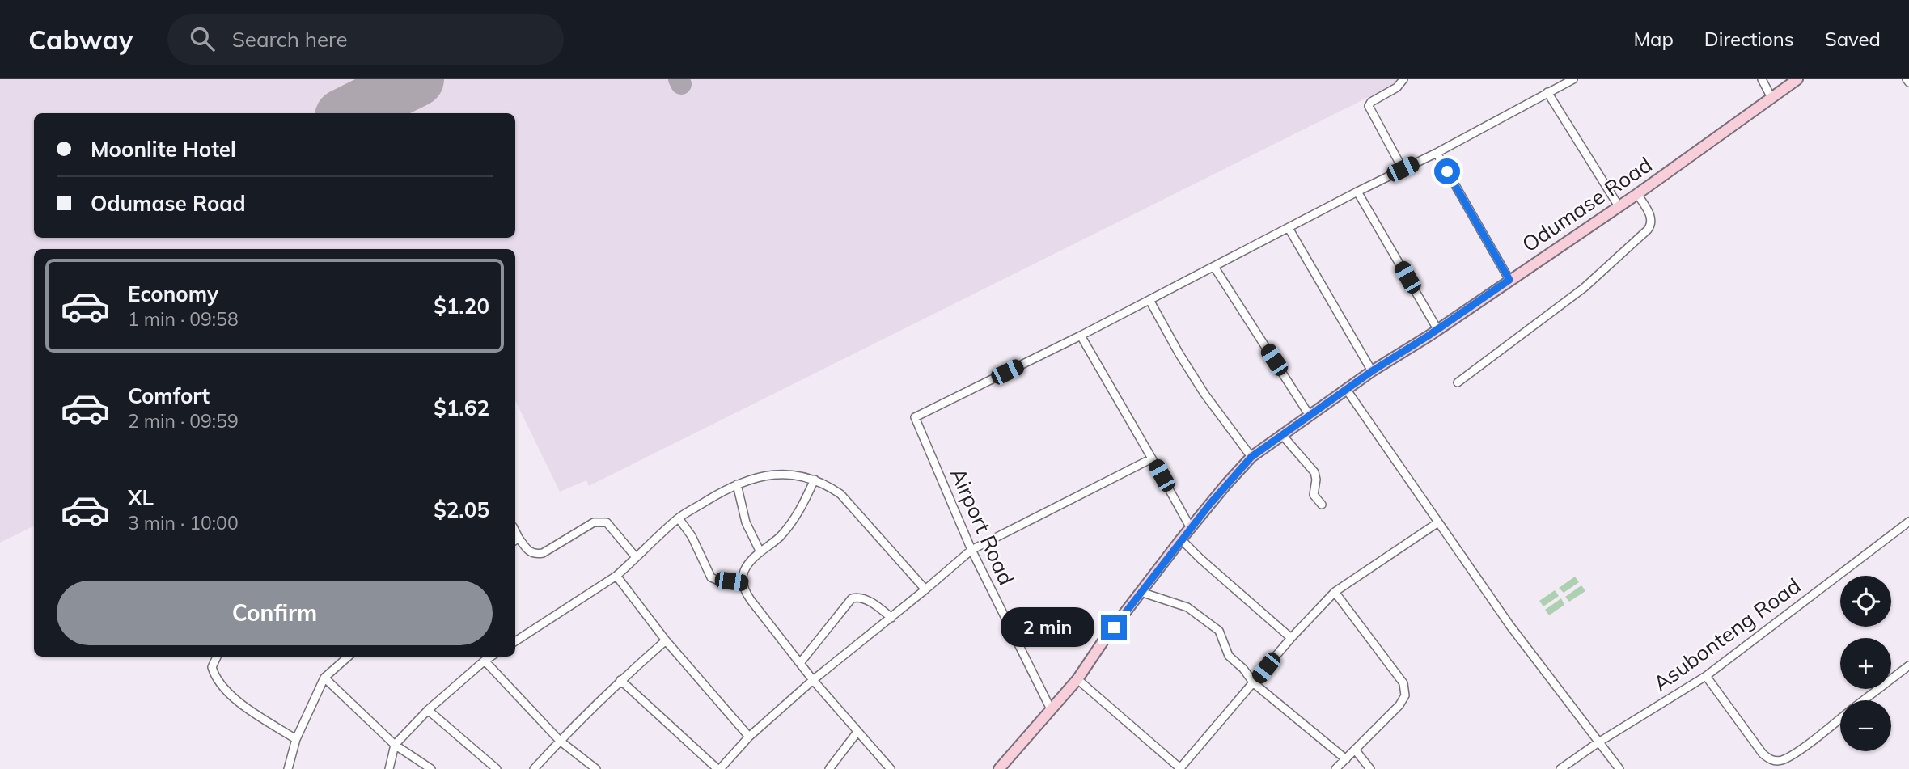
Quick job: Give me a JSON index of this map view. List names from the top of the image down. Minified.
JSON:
{"streets":{"main road":["Odumase Road"],"street":["Airport Road","Asubonteng Road"]},"crossings":[["Odumase Road","Airport Road"]],"page":{"header":"Cabway","search":"Search here","nav":["Map","Directions","Saved"],"banner":["Moonlite Hotel","Odumase Road"],"list":[{"name":"Economy","note":"1 min · 09:58","value":"$1.20"},{"name":"Comfort","note":"2 min · 09:59","value":"$1.62"},{"name":"XL","note":"3 min · 10:00","value":"$2.05"}],"buttons":"Confirm","map_buttons":["+","−"],"bubble":"2 min"}}
